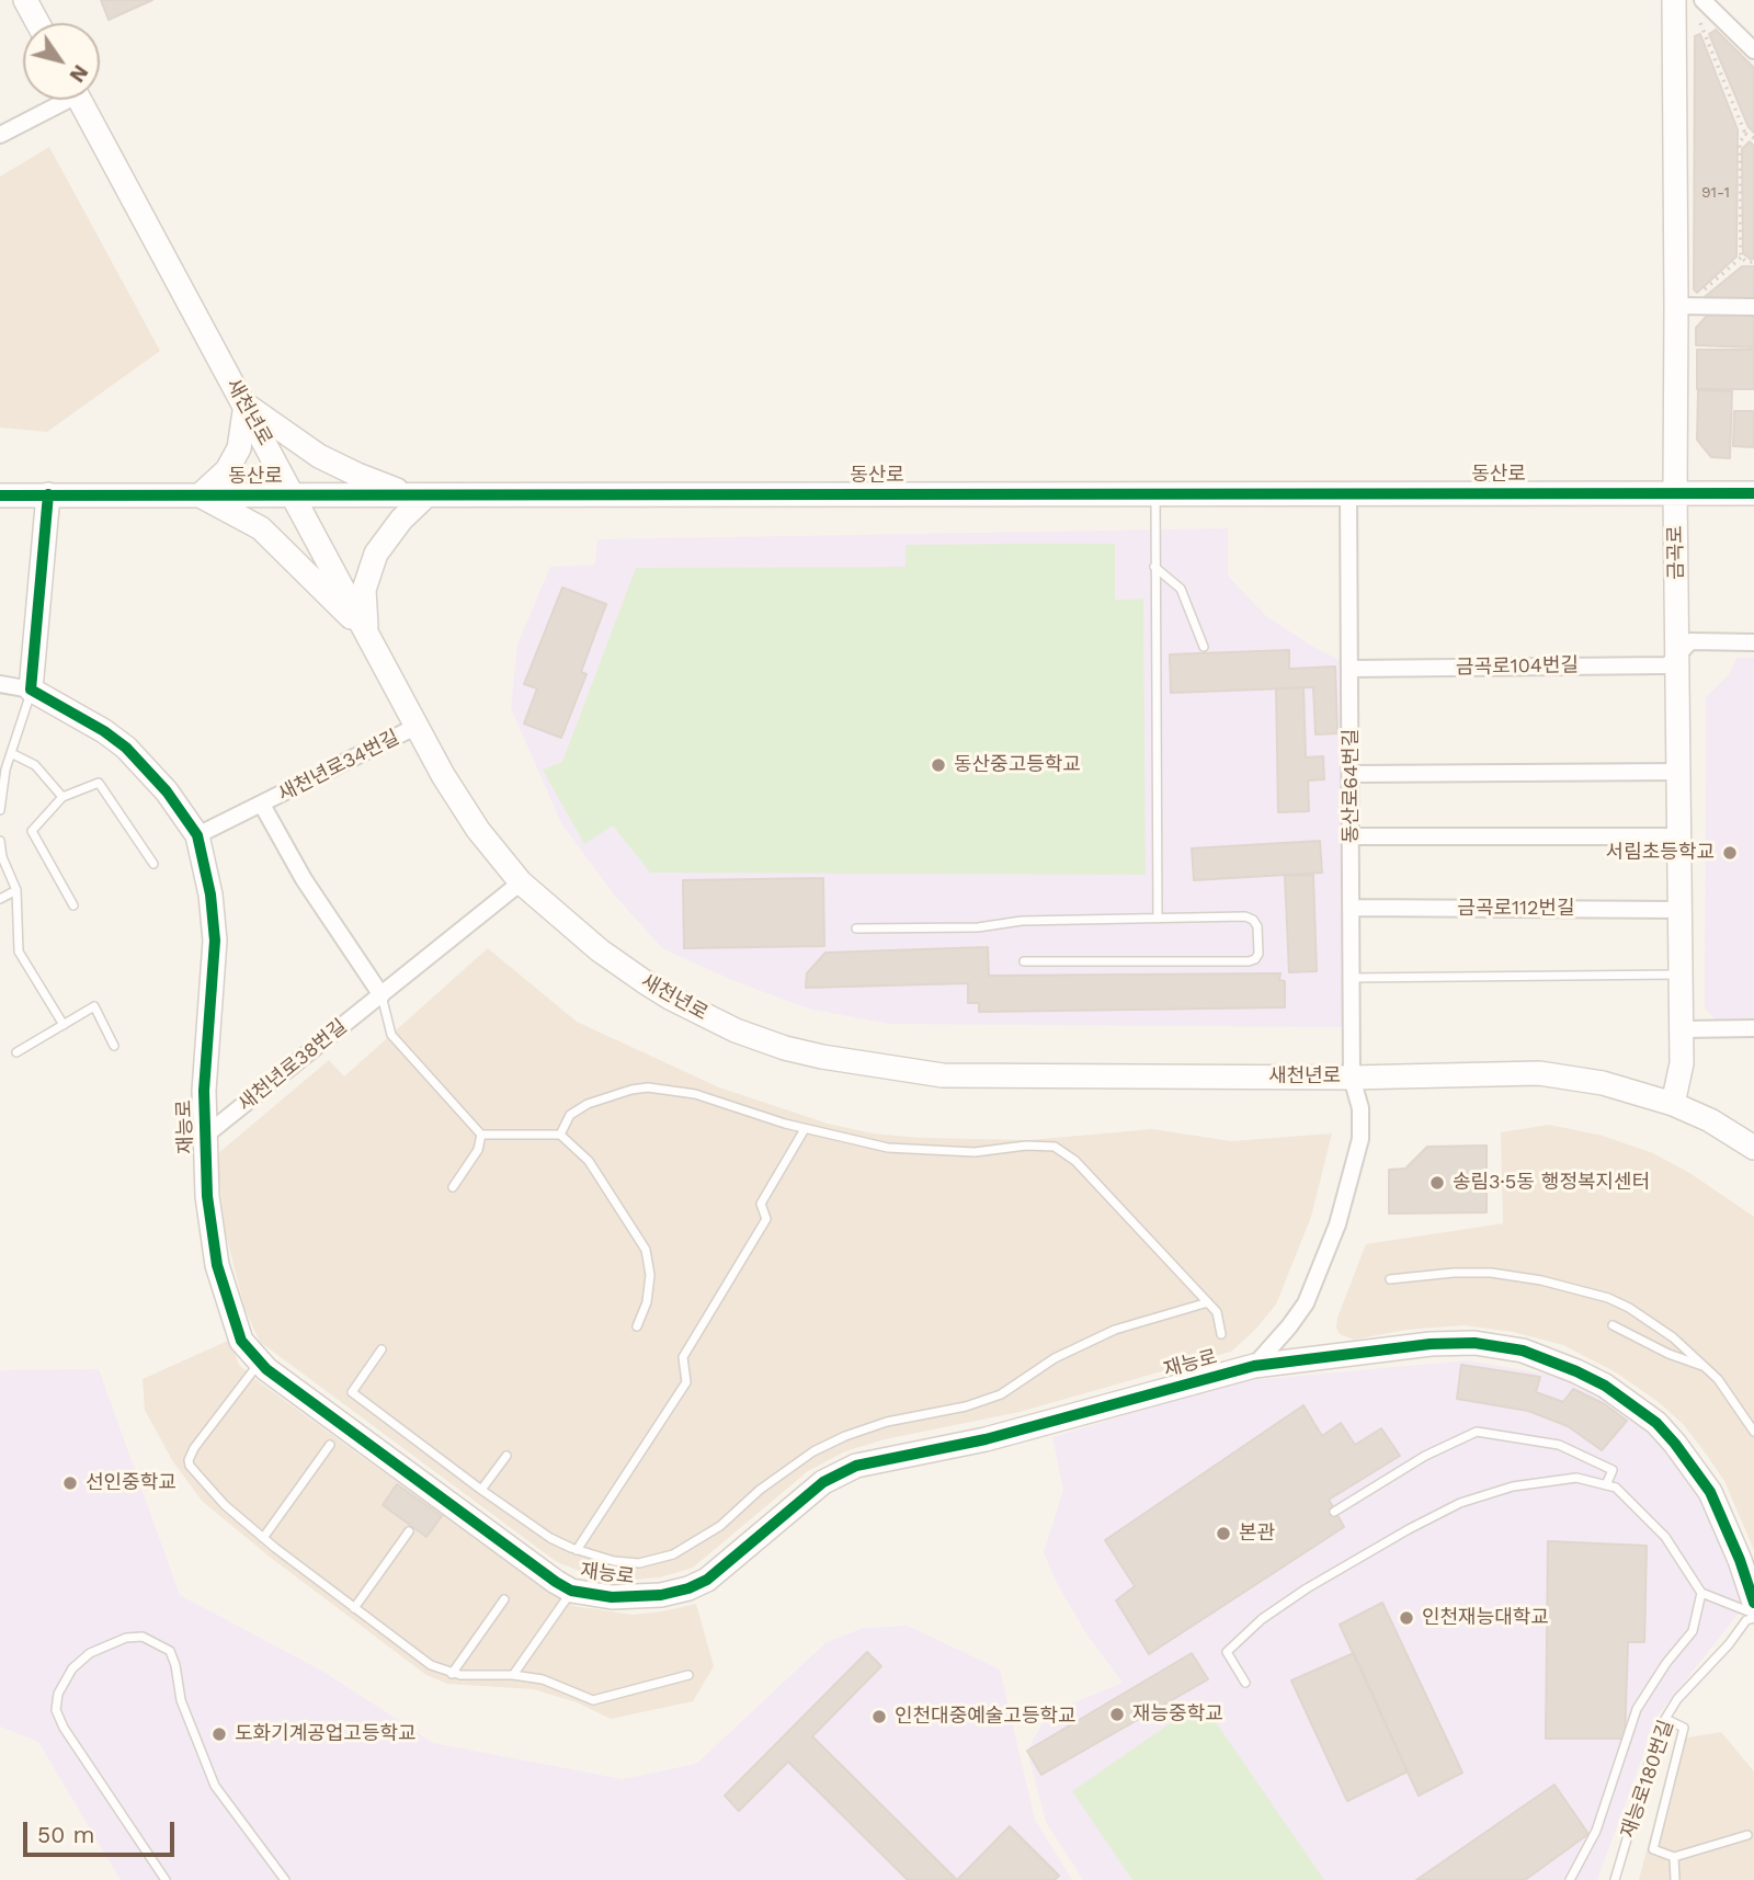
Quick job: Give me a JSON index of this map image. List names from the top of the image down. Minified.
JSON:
{"streets":{"street":["새천년로","동산로","금곡로","금곡로104번길","새천년로34번길","동산로64번길","금곡로112번길","새천년로38번길","재능로"],"lane":["재능로180번길"]},"crossings":[["새천년로","동산로"],["새천년로","금곡로"],["새천년로","새천년로34번길"],["새천년로","동산로64번길"],["새천년로","새천년로38번길"],["동산로","금곡로"],["동산로","동산로64번길"],["금곡로","금곡로104번길"],["금곡로","금곡로112번길"],["금곡로104번길","동산로64번길"],["새천년로34번길","새천년로38번길"],["새천년로34번길","재능로"],["동산로64번길","금곡로112번길"],["동산로64번길","재능로"],["새천년로38번길","재능로"]],"places":["동산중고등학교","서림초등학교","송림3·5동 행정복지센터","선인중학교","본관","인천재능대학교","재능중학교","인천대중예술고등학교","도화기계공업고등학교"],"house_numbers":["91-1"],"scale_bar":"50 m","north":"bottom right"}
